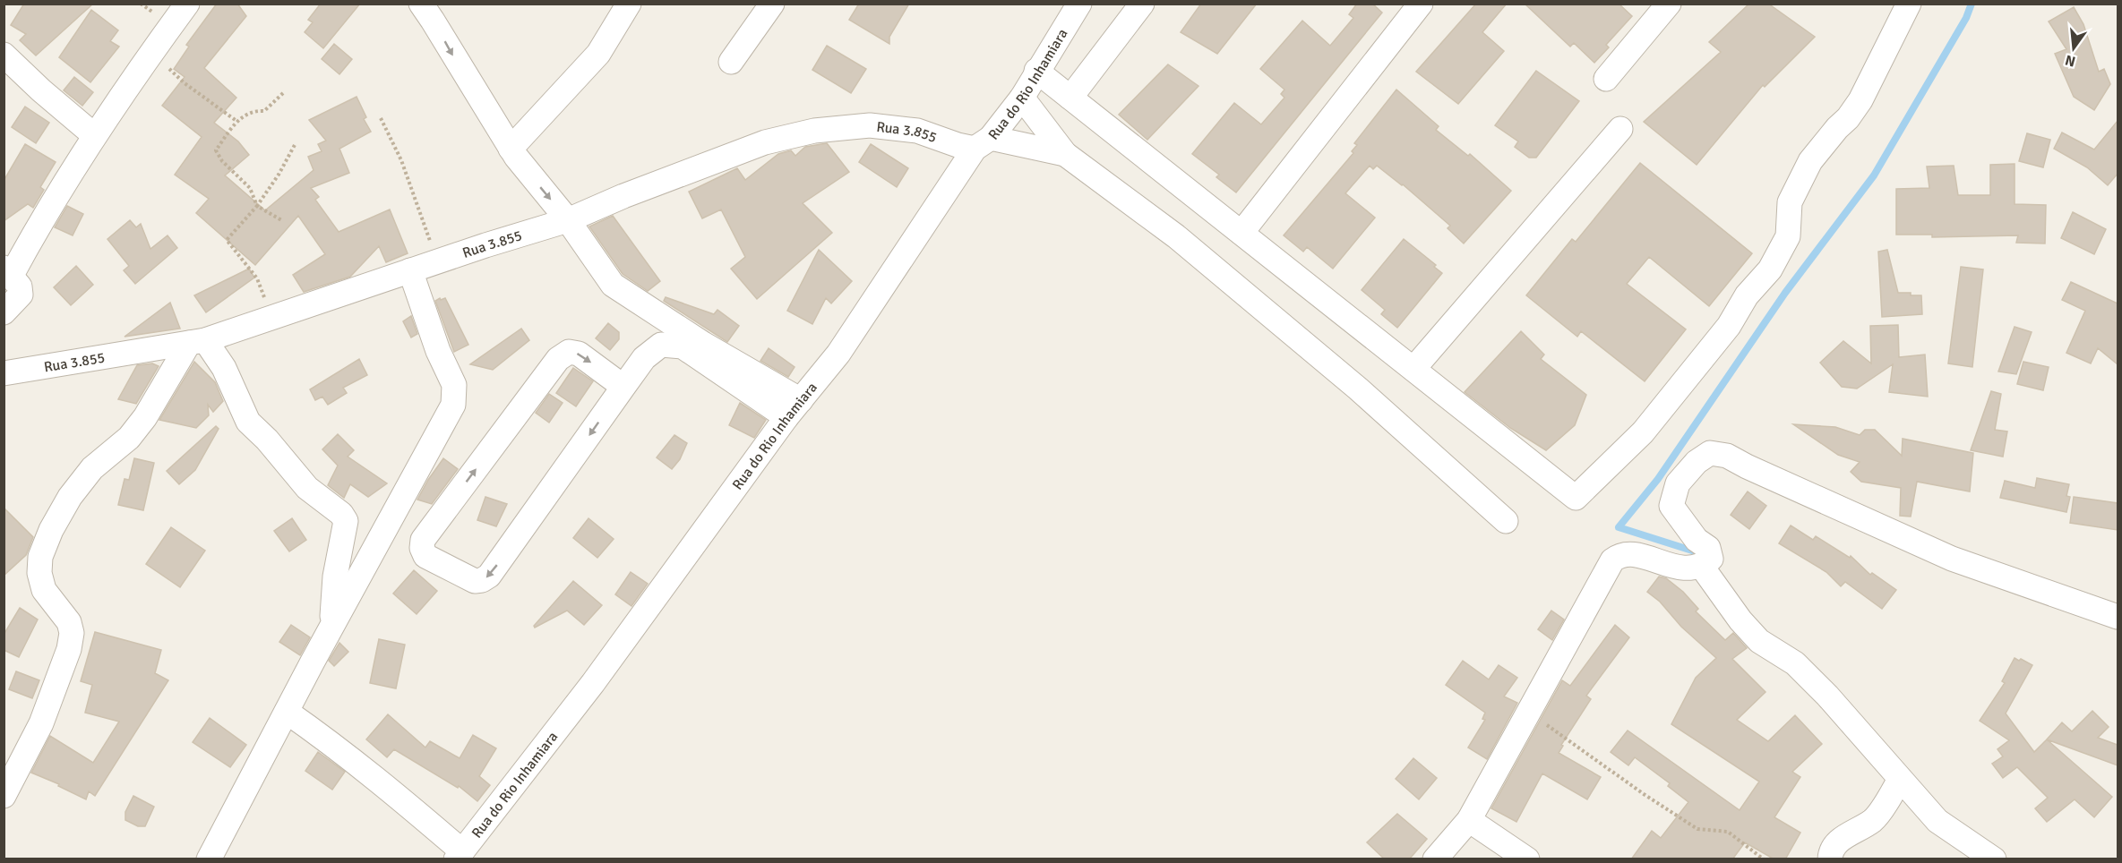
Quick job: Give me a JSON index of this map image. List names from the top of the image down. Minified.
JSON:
{"streets":{"street":["Rua do Rio Inhamiara","Rua 3.855"]},"crossings":[["Rua do Rio Inhamiara","Rua 3.855"]],"north":"bottom"}
